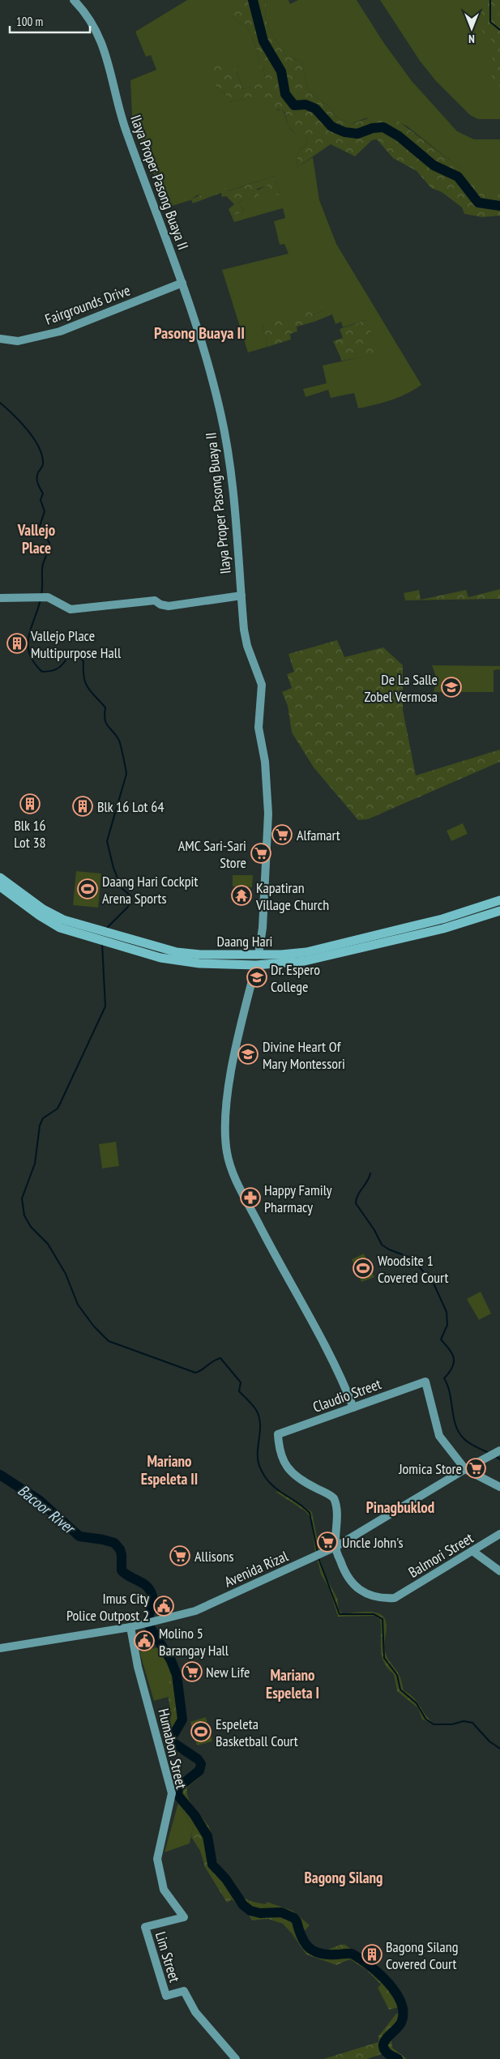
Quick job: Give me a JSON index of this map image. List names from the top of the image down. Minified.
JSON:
{"streets":{"main road":["Daang Hari"],"street":["Ilaya Proper Pasong Buaya II","Fairgrounds Drive","Claudio Street","Balmori Street","Avenida Rizal","Humabon Street","Lim Street"]},"crossings":[["Ilaya Proper Pasong Buaya II","Fairgrounds Drive"],["Ilaya Proper Pasong Buaya II","Daang Hari"],["Claudio Street","Balmori Street"],["Claudio Street","Avenida Rizal"],["Balmori Street","Avenida Rizal"],["Avenida Rizal","Humabon Street"],["Humabon Street","Lim Street"]],"districts":["Pasong Buaya II","Vallejo Place","Mariano Espeleta II","Pinagbuklod","Mariano Espeleta I","Bagong Silang"],"water":["Bacoor River"],"places":{"building":["Vallejo Place Multipurpose Hall","Blk 16 Lot 38","Blk 16 Lot 64","Bagong Silang Covered Court"],"school or university":["De La Salle Zobel Vermosa","Dr. Espero College","Divine Heart Of Mary Montessori"],"supermarket":["Alfamart","AMC Sari-Sari Store","Jomica Store","Uncle John's","Allisons","New Life"],"sports":["Daang Hari Cockpit Arena Sports","Woodsite 1 Covered Court","Espeleta Basketball Court"],"temple":["Kapatiran Village Church"],"pharmacy":["Happy Family Pharmacy"],"public building":["Imus City Police Outpost 2","Molino 5 Barangay Hall"]},"scale_bar":"100 m","north":"bottom"}
